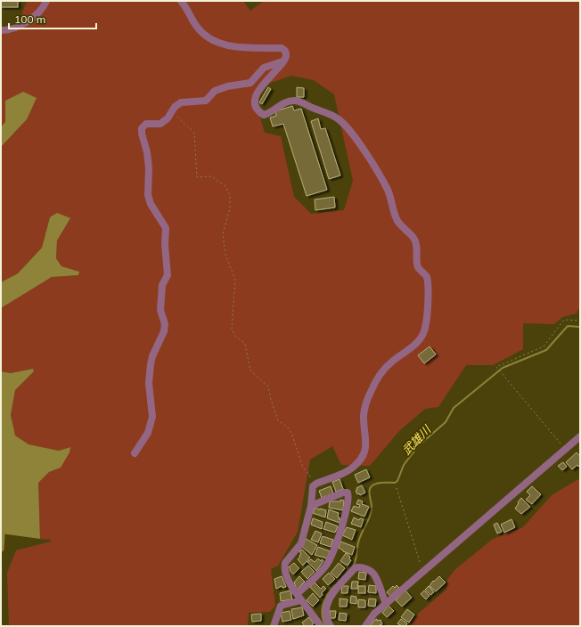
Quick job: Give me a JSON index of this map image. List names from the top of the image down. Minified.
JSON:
{"water":["武雄川"],"scale_bar":"100 m"}
